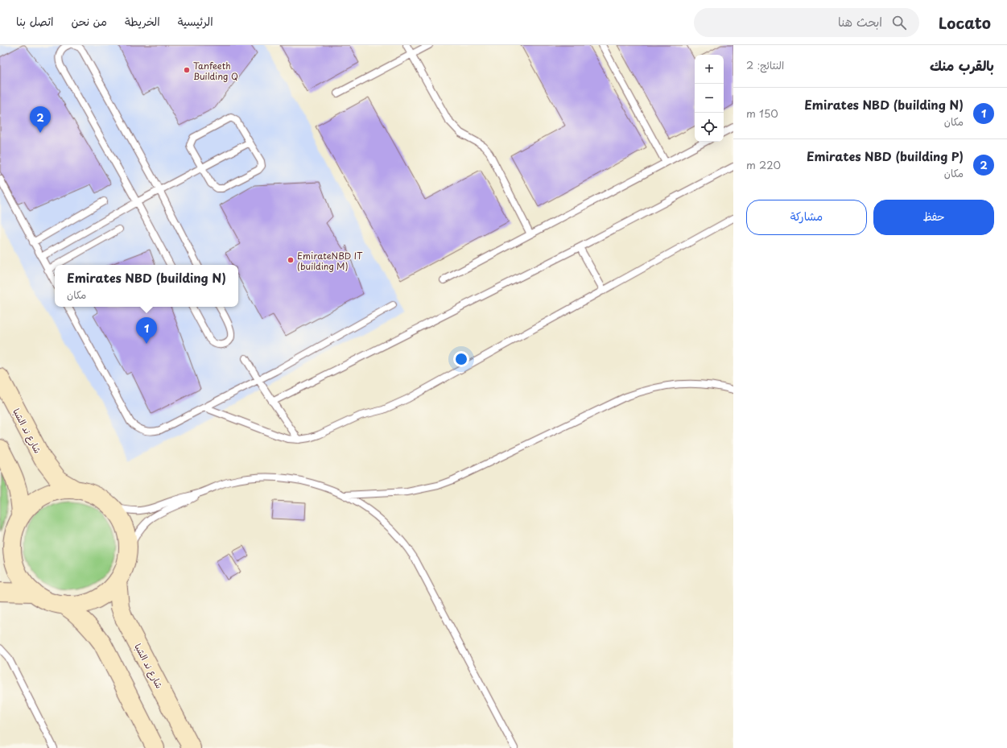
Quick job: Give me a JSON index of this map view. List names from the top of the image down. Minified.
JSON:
{"streets":{"main road":["شارع ند الشبا"]},"places":["Tanfeeth Building Q","EmirateNBD IT (building M)"],"page":{"header":"Locato","search":"ابحث هنا","nav":["الرئيسية","الخريطة","من نحن","اتصل بنا"],"heading":["بالقرب منك","النتائج: 2"],"map_buttons":["+","−"],"list":[{"mark":"1","name":"Emirates NBD (building N)","note":"مكان","value":"150 m"},{"mark":"2","name":"Emirates NBD (building P)","note":"مكان","value":"220 m"}],"pins":["2","1"],"buttons":["حفظ","مشاركة"],"popup":["Emirates NBD (building N)","مكان"]}}
